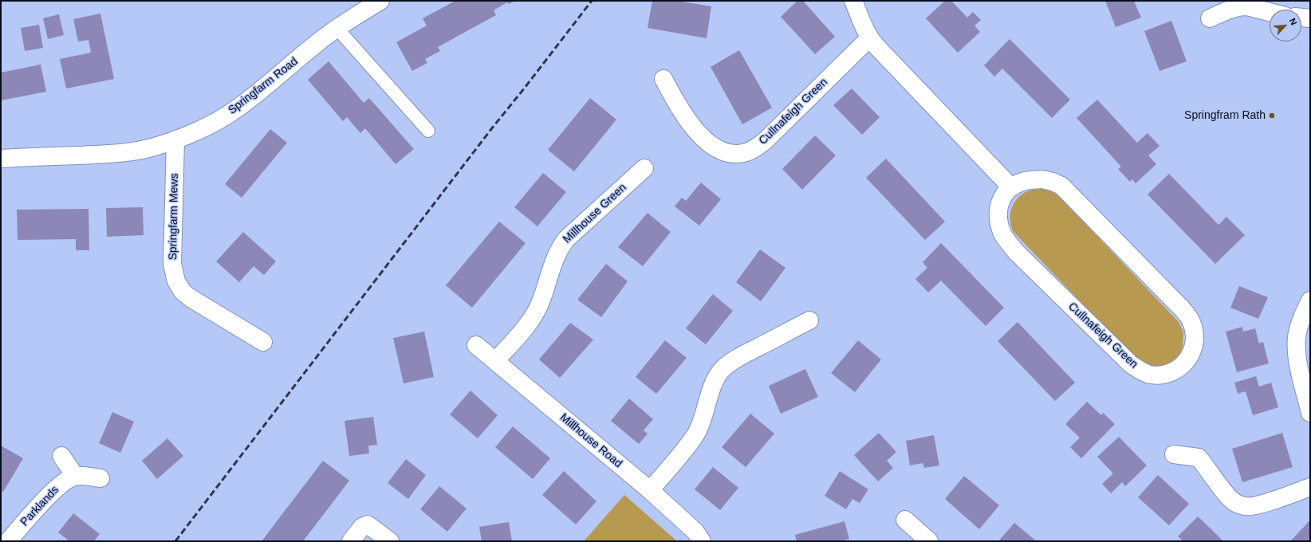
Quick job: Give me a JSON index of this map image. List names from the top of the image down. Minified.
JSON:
{"streets":{"street":["Springfarm Road","Cullnafeigh Green","Millhouse Green","Springfarm Mews","Millhouse Road","Parklands"]},"crossings":[["Springfarm Road","Springfarm Mews"],["Millhouse Green","Millhouse Road"]],"places":["Springfram Rath"],"north":"top right"}
